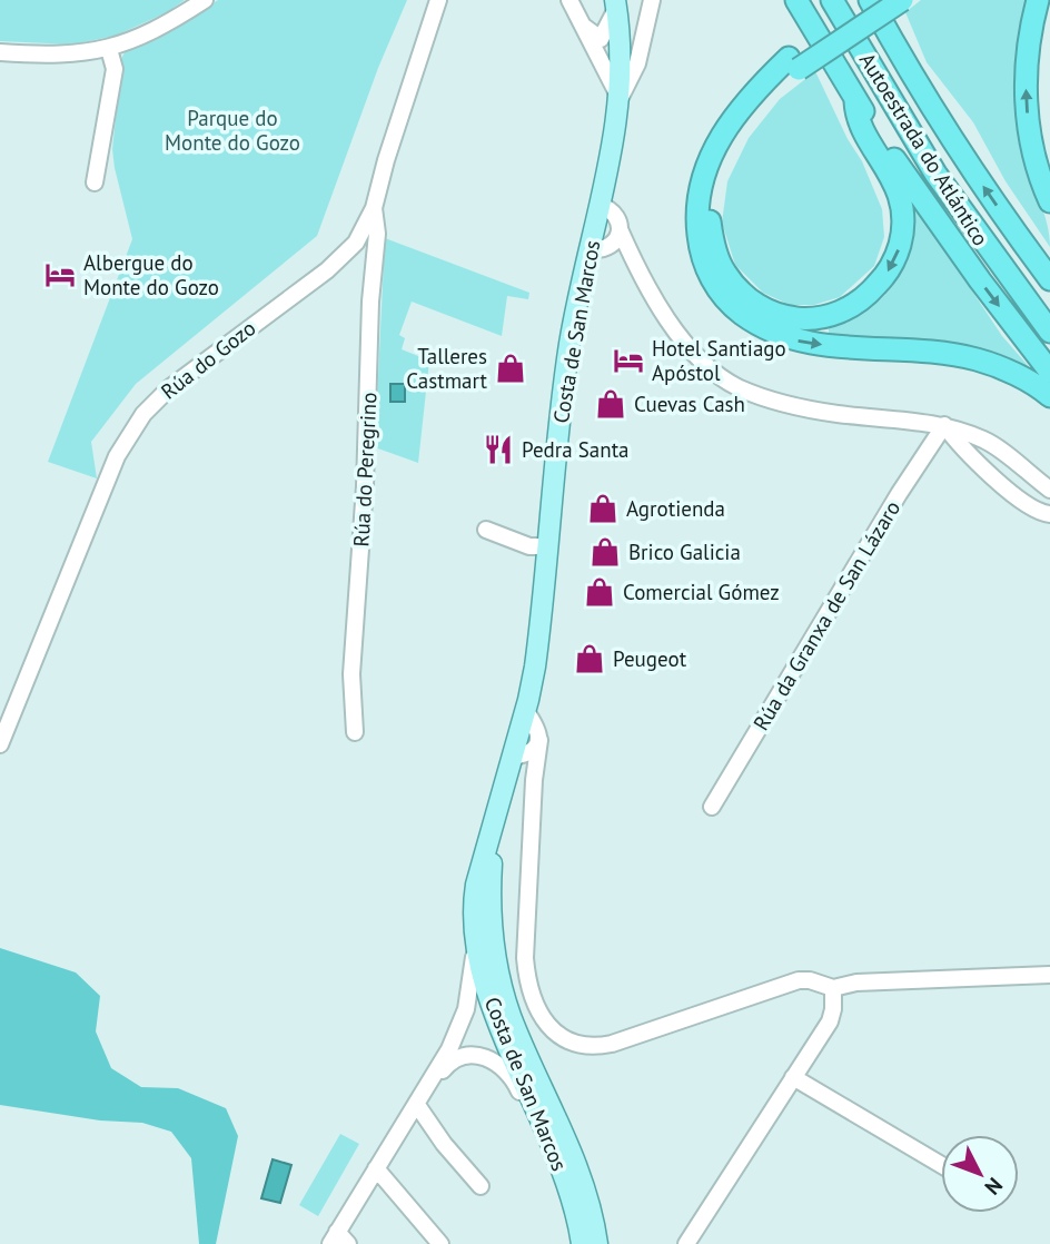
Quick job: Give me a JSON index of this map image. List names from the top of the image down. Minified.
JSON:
{"streets":{"highway":["Autoestrada do Atlántico"],"main road":["Costa de San Marcos"],"street":["Rúa do Gozo","Rúa do Peregrino","Rúa da Granxa de San Lázaro"]},"crossings":[["Rúa do Gozo","Rúa do Peregrino"]],"parks":["Parque do Monte do Gozo"],"places":{"hotel":["Albergue do Monte do Gozo","Hotel Santiago Apóstol"],"shop":["Talleres Castmart","Cuevas Cash","Agrotienda","Brico Galicia","Comercial Gómez","Peugeot"],"restaurant":["Pedra Santa"]},"north":"bottom right"}
